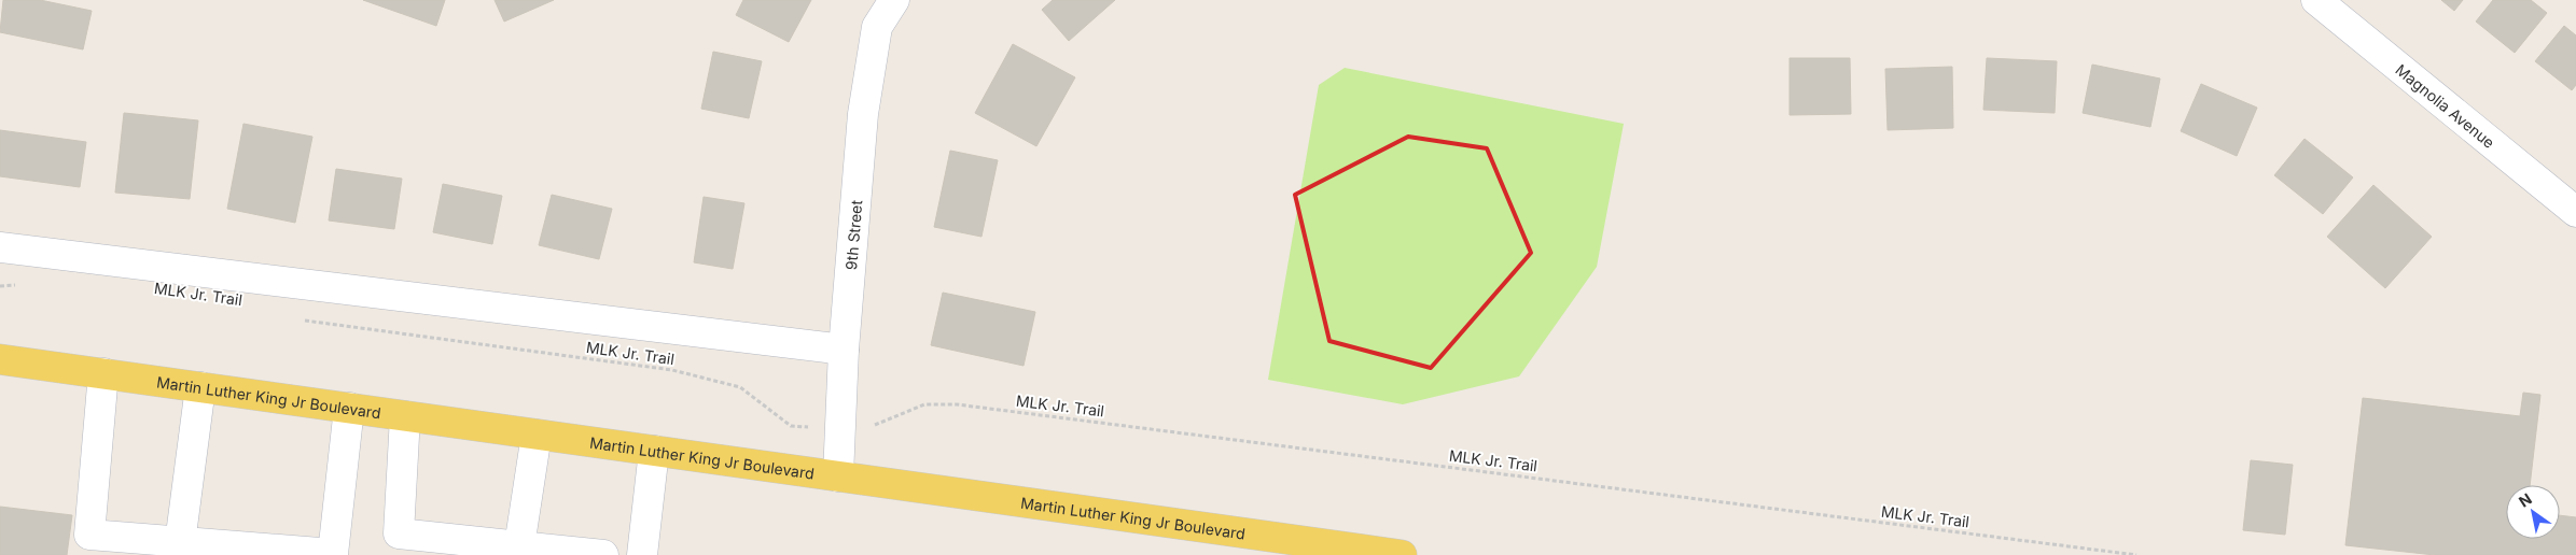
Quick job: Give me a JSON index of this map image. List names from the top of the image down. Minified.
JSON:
{"streets":{"main road":["Martin Luther King Jr Boulevard"],"street":["Magnolia Avenue","9th Street"],"path":["MLK Jr. Trail"]},"crossings":[["9th Street","MLK Jr. Trail"],["9th Street","Martin Luther King Jr Boulevard"]],"north":"top left"}
